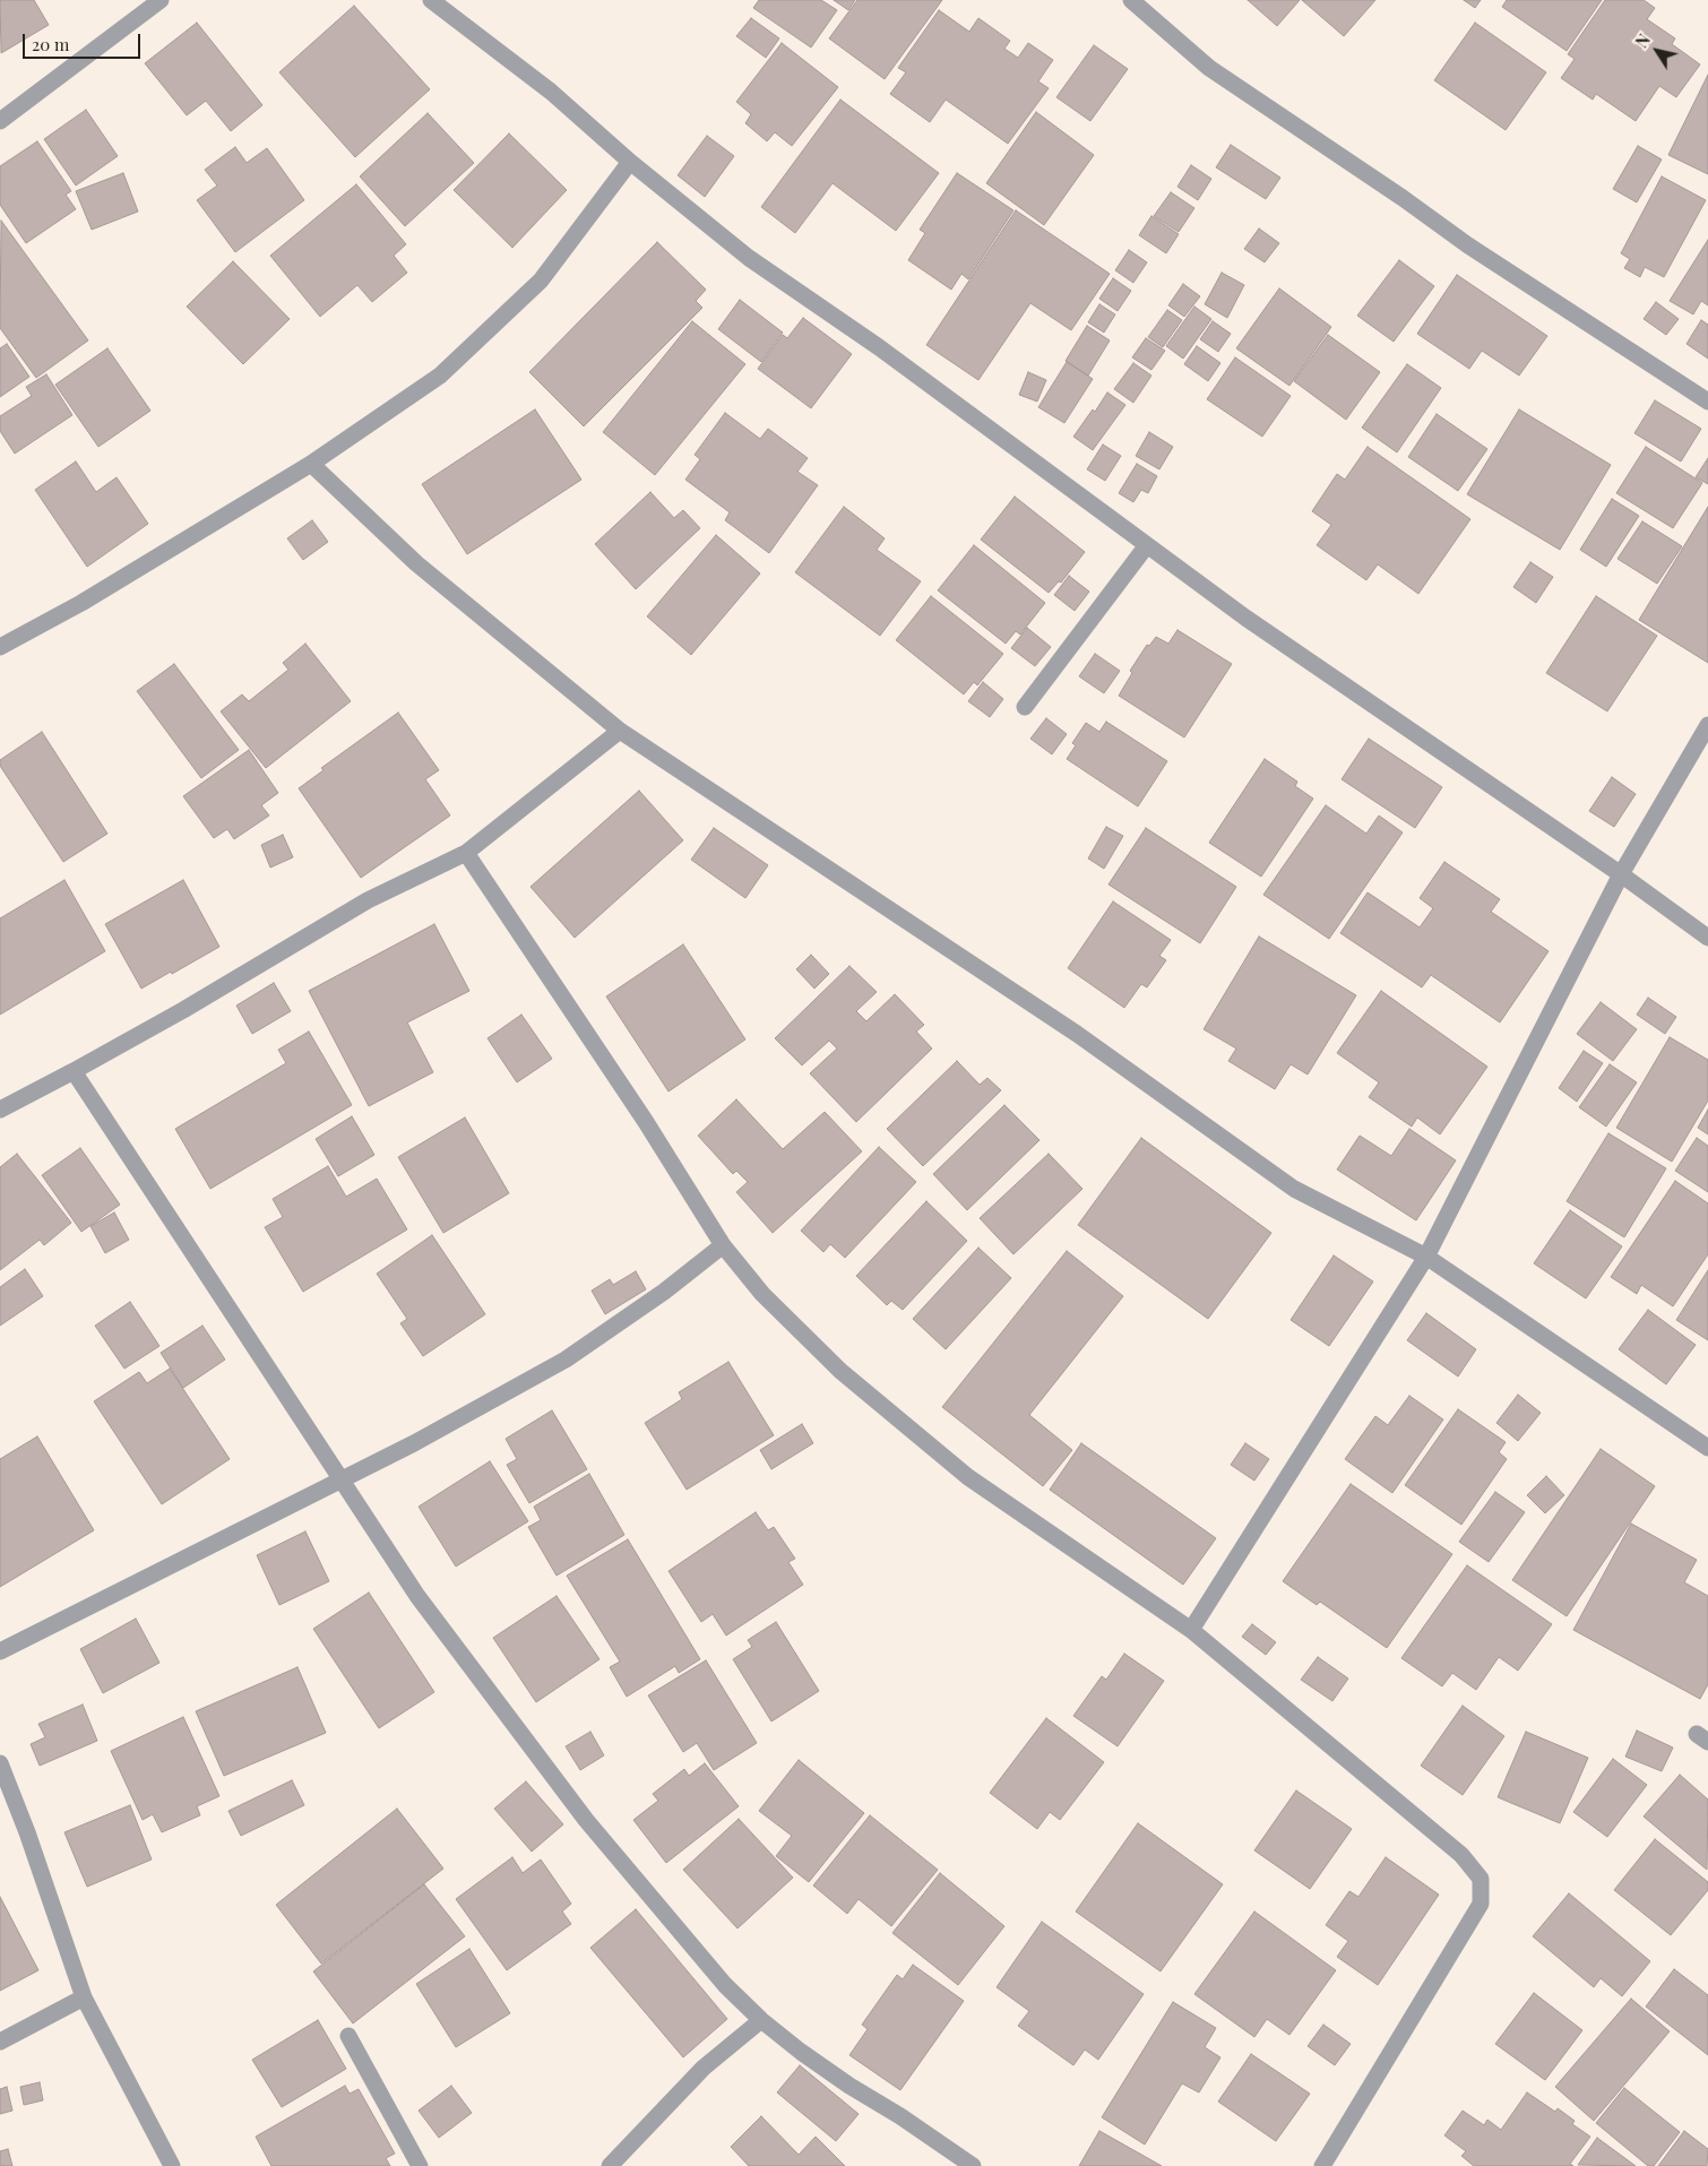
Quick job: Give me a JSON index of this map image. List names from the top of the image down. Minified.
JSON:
{"scale_bar":"20 m","north":"top left"}
